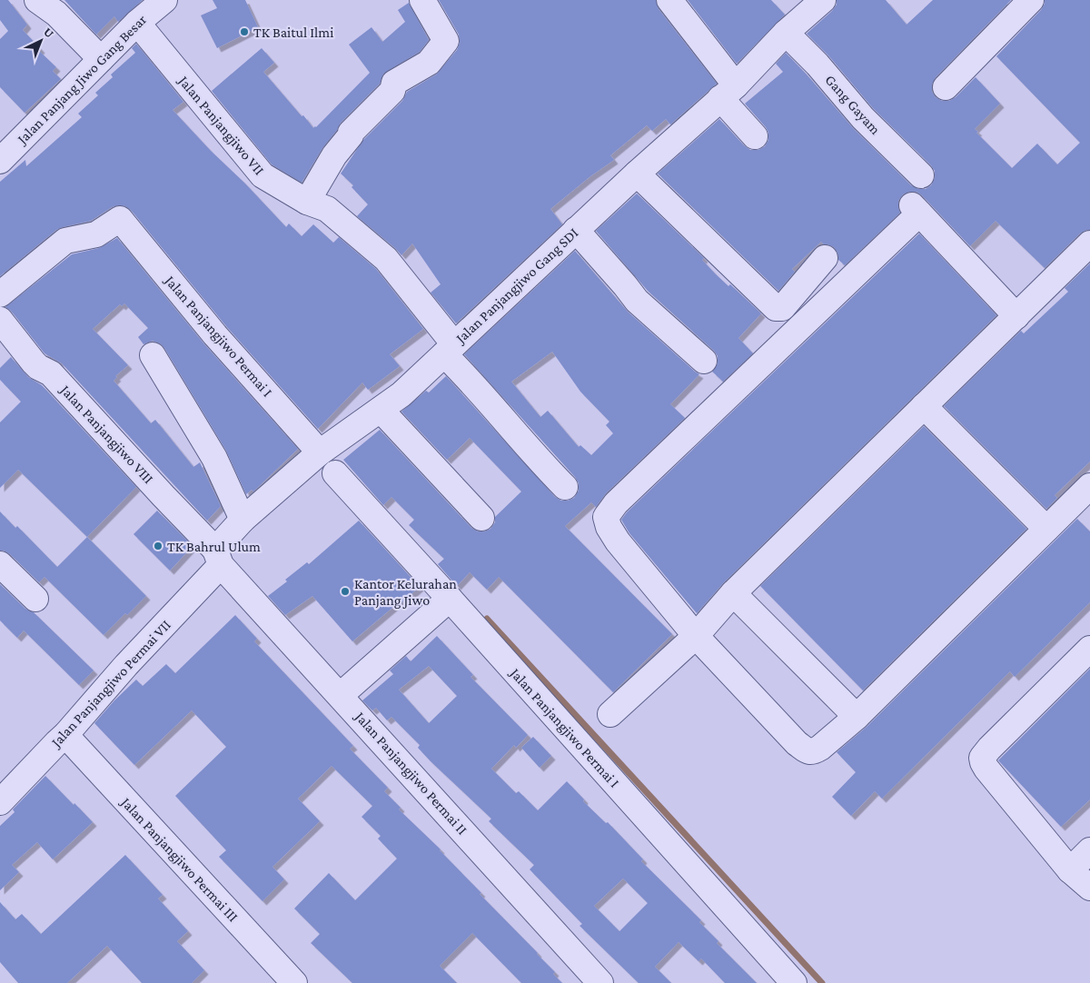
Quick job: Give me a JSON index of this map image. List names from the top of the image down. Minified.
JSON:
{"streets":{"street":["Jalan Panjang Jiwo Gang Besar","Gang Gayam","Jalan Panjangjiwo VII","Jalan Panjangjiwo Gang SDI","Jalan Panjangjiwo Permai I","Jalan Panjangjiwo VIII","Jalan Panjangjiwo Permai VII","Jalan Panjangjiwo Permai II","Jalan Panjangjiwo Permai III"]},"crossings":[["Jalan Panjang Jiwo Gang Besar","Jalan Panjangjiwo VII"],["Gang Gayam","Jalan Panjangjiwo Gang SDI"],["Jalan Panjangjiwo VII","Jalan Panjangjiwo Gang SDI"],["Jalan Panjangjiwo Gang SDI","Jalan Panjangjiwo Permai I"],["Jalan Panjangjiwo Gang SDI","Jalan Panjangjiwo VIII"],["Jalan Panjangjiwo Gang SDI","Jalan Panjangjiwo Permai VII"],["Jalan Panjangjiwo Gang SDI","Jalan Panjangjiwo Permai II"],["Jalan Panjangjiwo VIII","Jalan Panjangjiwo Permai VII"],["Jalan Panjangjiwo VIII","Jalan Panjangjiwo Permai II"],["Jalan Panjangjiwo Permai VII","Jalan Panjangjiwo Permai II"],["Jalan Panjangjiwo Permai VII","Jalan Panjangjiwo Permai III"]],"places":["TK Baitul Ilmi","TK Bahrul Ulum","Kantor Kelurahan Panjang Jiwo"],"north":"top right"}
